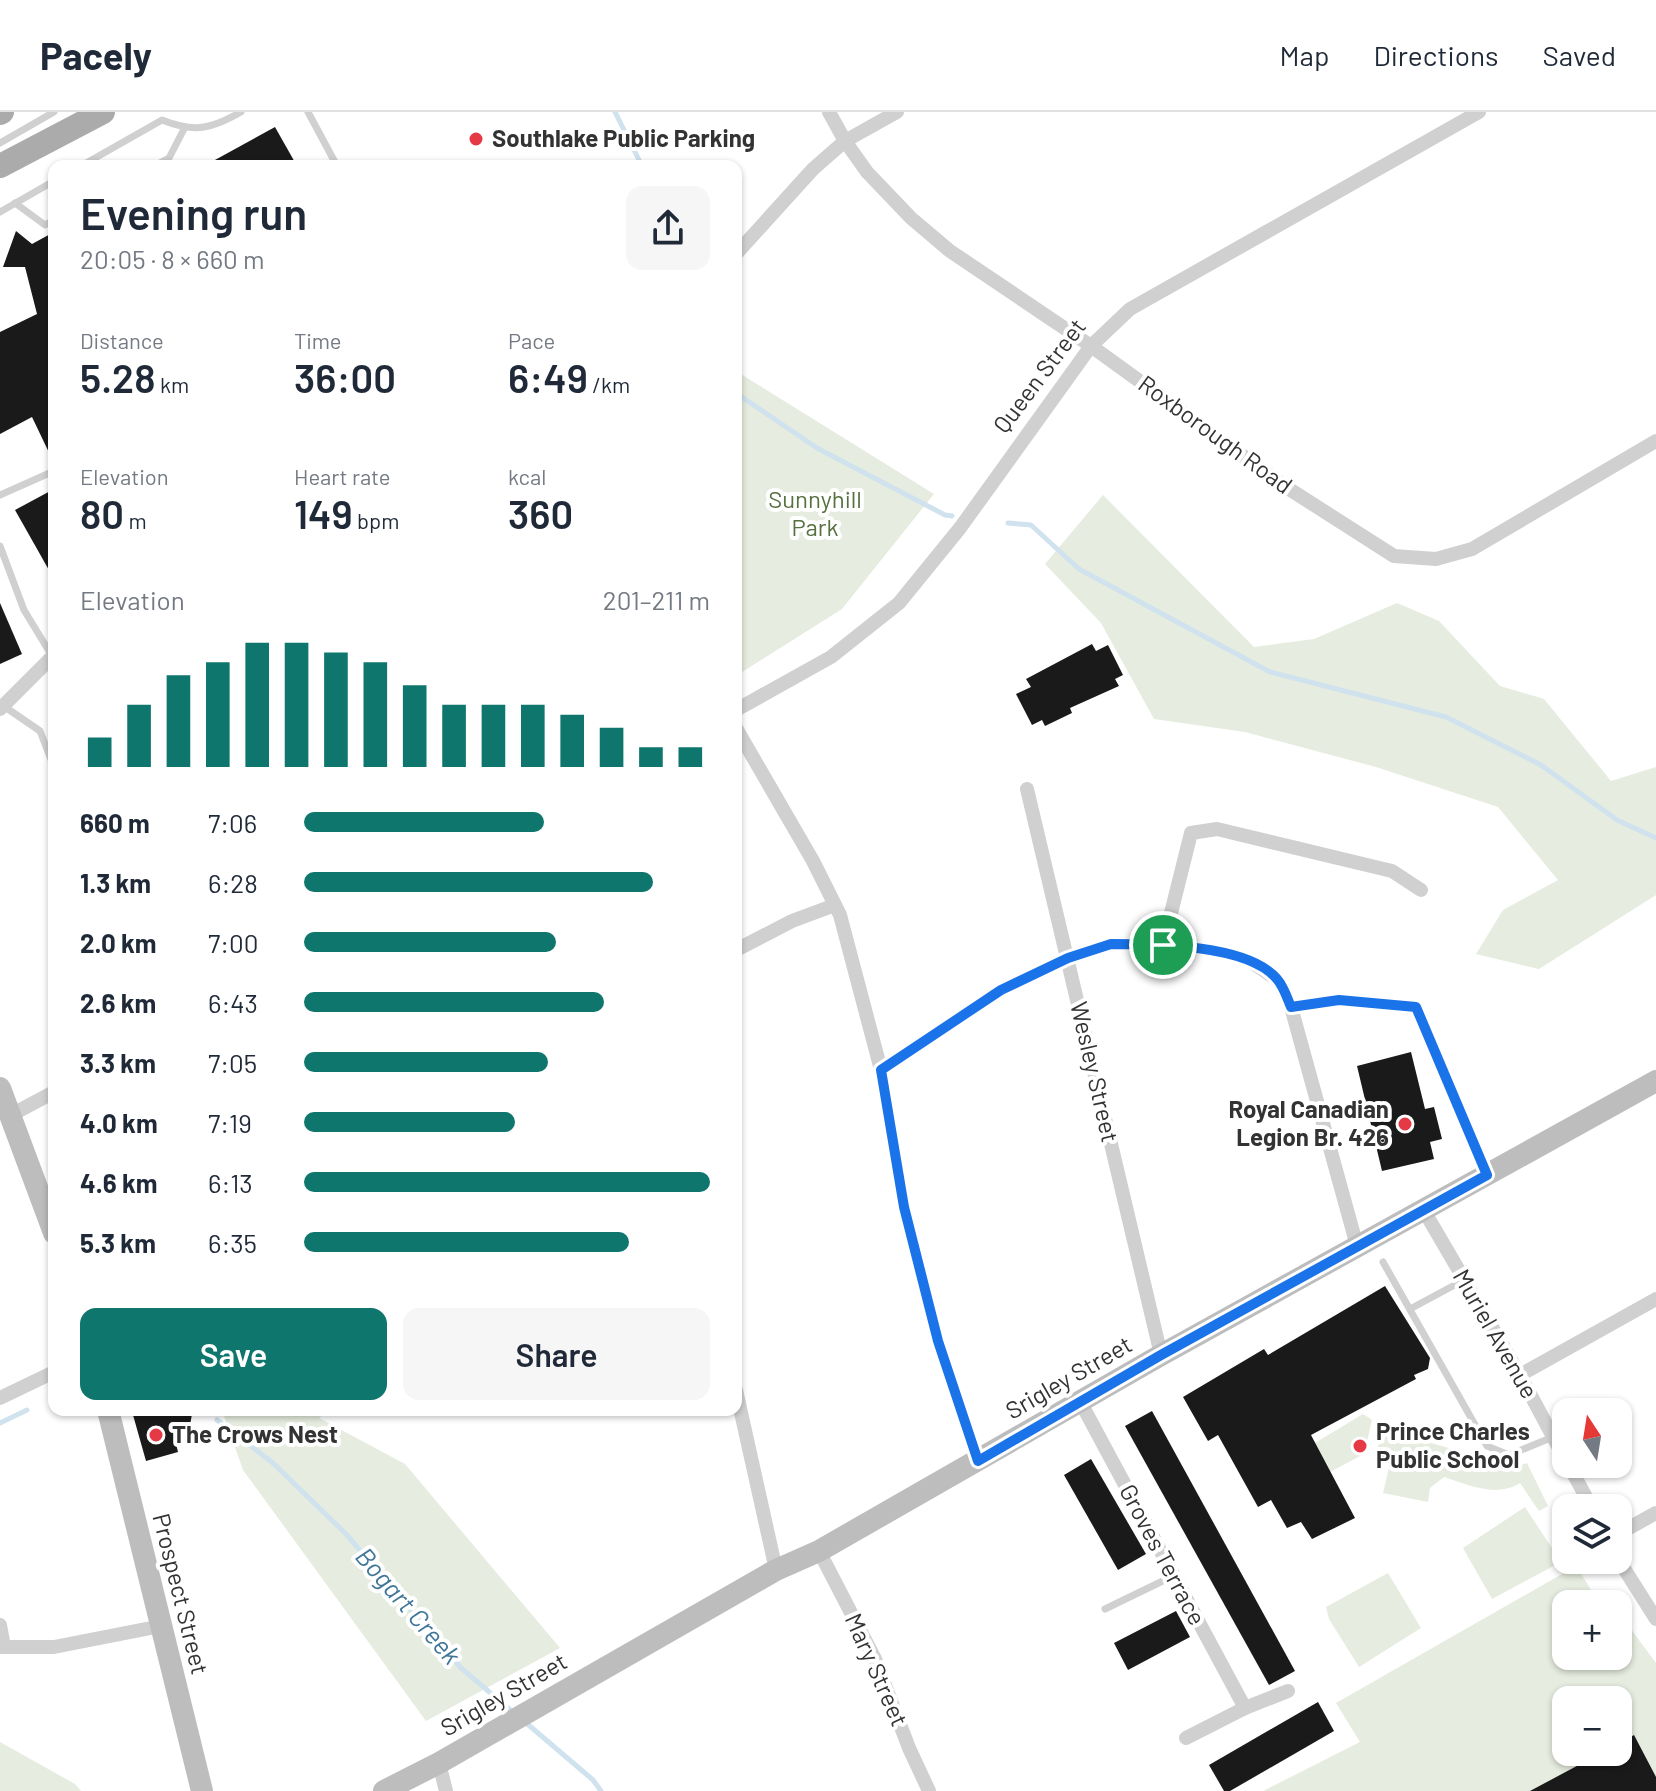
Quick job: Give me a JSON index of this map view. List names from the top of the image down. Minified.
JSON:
{"streets":{"street":["Queen Street","Roxborough Road","Wesley Street","Muriel Avenue","Srigley Street","Groves Terrace","Prospect Street","Mary Street"]},"crossings":[["Queen Street","Roxborough Road"],["Wesley Street","Srigley Street"],["Muriel Avenue","Srigley Street"],["Srigley Street","Groves Terrace"],["Srigley Street","Mary Street"]],"water":["Bogart Creek"],"parks":["Sunnyhill Park"],"places":["Southlake Public Parking","Royal Canadian Legion Br. 426","The Crows Nest","Prince Charles Public School"],"north":"top","page":{"header":"Pacely","nav":["Map","Directions","Saved"],"heading":["Evening run","20:05 · 8 × 660 m"],"stats":[["Distance","5.28 km"],["Time","36:00"],["Pace","6:49 /km"],["Elevation","80 m"],["Heart rate","149 bpm"],["kcal","360"]],"chart":["Elevation","201–211 m"],"list":[{"name":"660 m","note":"7:06"},{"name":"1.3 km","note":"6:28"},{"name":"2.0 km","note":"7:00"},{"name":"2.6 km","note":"6:43"},{"name":"3.3 km","note":"7:05"},{"name":"4.0 km","note":"7:19"},{"name":"4.6 km","note":"6:13"},{"name":"5.3 km","note":"6:35"}],"buttons":["Save","Share"],"map_buttons":["+","−"]}}
